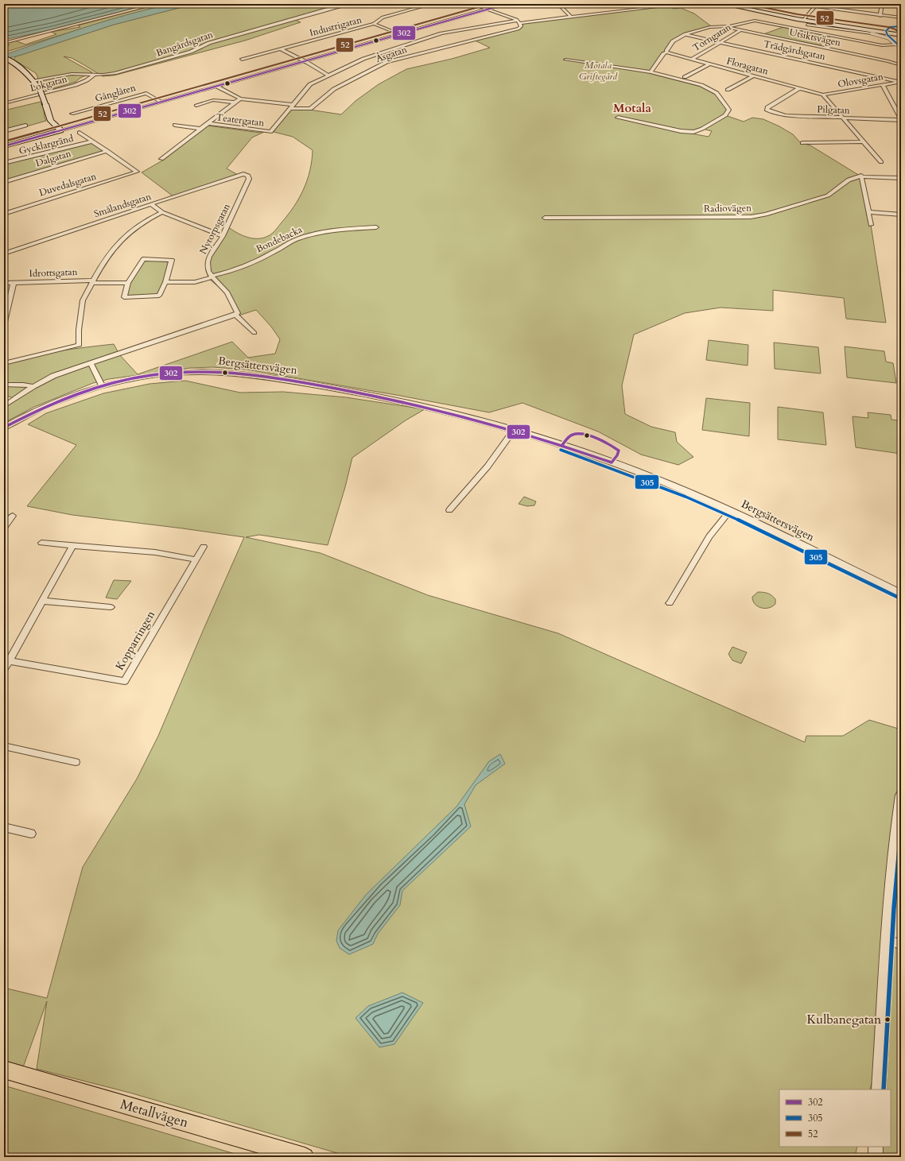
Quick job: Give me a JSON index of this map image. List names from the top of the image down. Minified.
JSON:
{"streets":{"main road":["Metallvägen"],"street":["Industrigatan","Torngatan","Utsiktsvägen","Bangårdsgatan","Trädgårdsgatan","Åsgatan","Floragatan","Olovsgatan","Lokgatan","Gånglåten","Pilgatan","Teatergatan","Gycklargränd","Dalgatan","Duvedalsgatan","Smålandsgatan","Radiovägen","Nytorpsgatan","Bondebacka","Idrottsgatan","Bergsättersvägen","Kopparringen"]},"crossings":[["Torngatan","Utsiktsvägen"],["Torngatan","Trädgårdsgatan"],["Torngatan","Floragatan"],["Bangårdsgatan","Lokgatan"],["Trädgårdsgatan","Olovsgatan"],["Åsgatan","Teatergatan"],["Floragatan","Olovsgatan"],["Floragatan","Pilgatan"],["Dalgatan","Duvedalsgatan"],["Smålandsgatan","Nytorpsgatan"],["Nytorpsgatan","Bondebacka"]],"districts":["Motala"],"parks":["Motala Griftegård"],"places":["Kulbanegatan"],"lines":["transit line 302","transit line 52","transit line 305"],"legend":["302","305","52"]}
